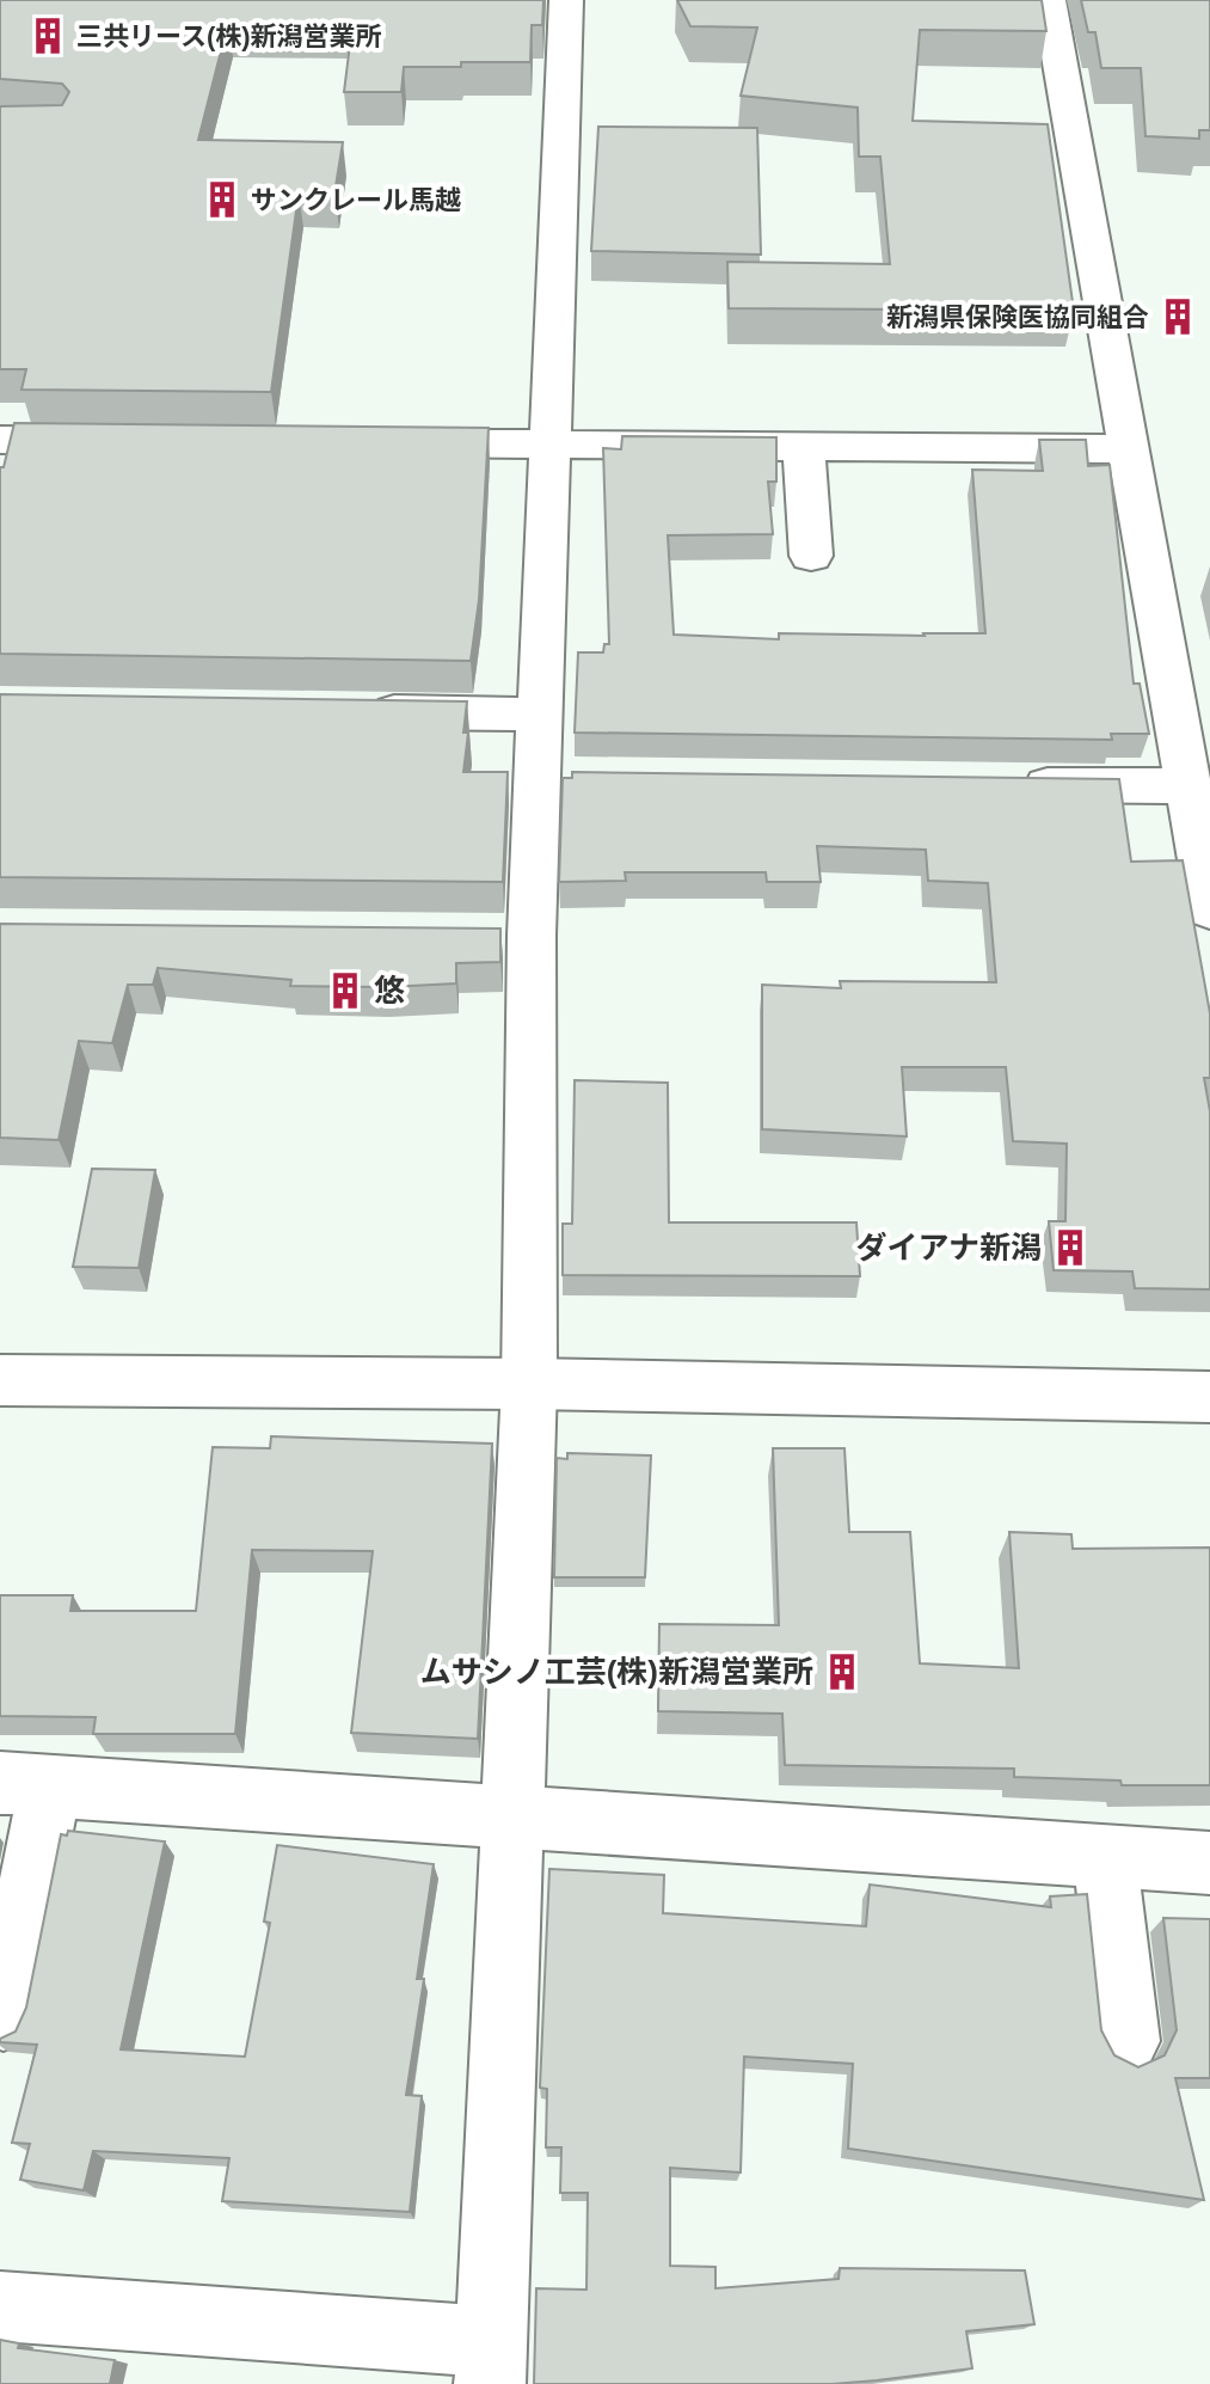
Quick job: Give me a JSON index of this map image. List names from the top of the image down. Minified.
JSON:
{"places":{"building":["三共リース(株)新潟営業所","サンクレール馬越","新潟県保険医協同組合","悠","ダイアナ新潟","ムサシノ工芸(株)新潟営業所"]}}
